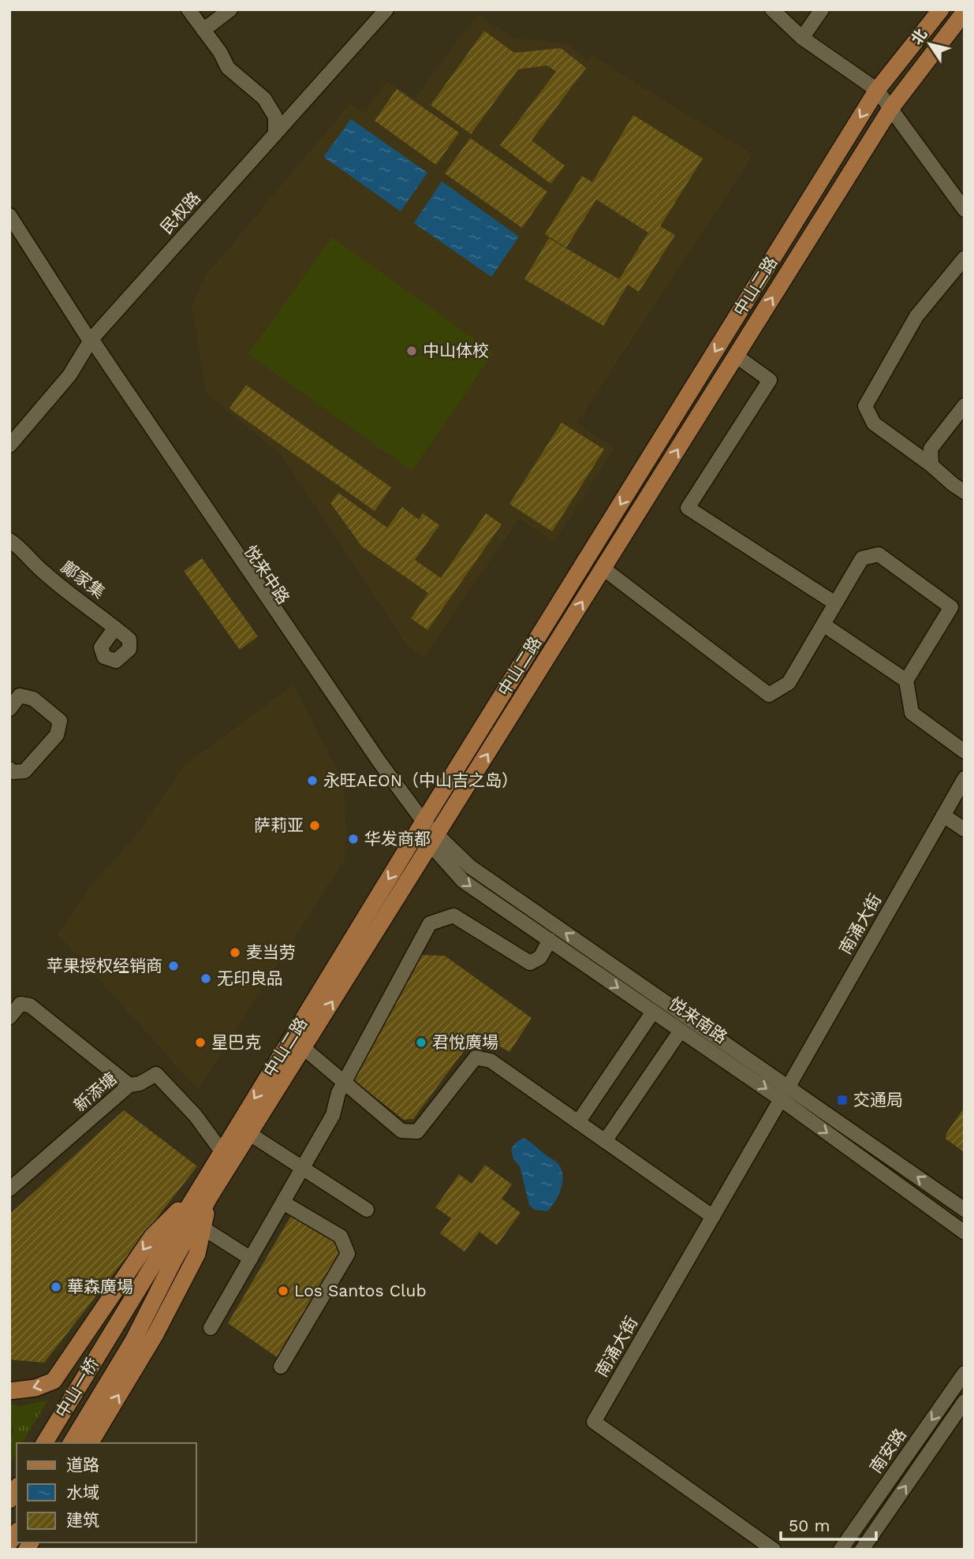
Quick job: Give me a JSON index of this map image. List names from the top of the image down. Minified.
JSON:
{"streets":{"main road":["中山二路","中山一桥"],"street":["民权路","悦来中路","鄺家集","南涌大街","悦来南路","新添塘","南安路"]},"crossings":[["民权路","悦来中路"],["中山二路","悦来中路"],["中山二路","悦来南路"],["中山二路","新添塘"],["中山二路","中山一桥"],["悦来中路","悦来南路"],["南涌大街","悦来南路"]],"places":{"other":["中山体校","永旺AEON（中山吉之岛）","萨莉亚","华发商都","麦当劳","苹果授权经销商","无印良品","星巴克","君悅廣場","華森廣場","Los Santos Club"],"transit":["交通局"]},"legend":["道路","水域","建筑"],"scale_bar":"50 m","north":"top left"}
